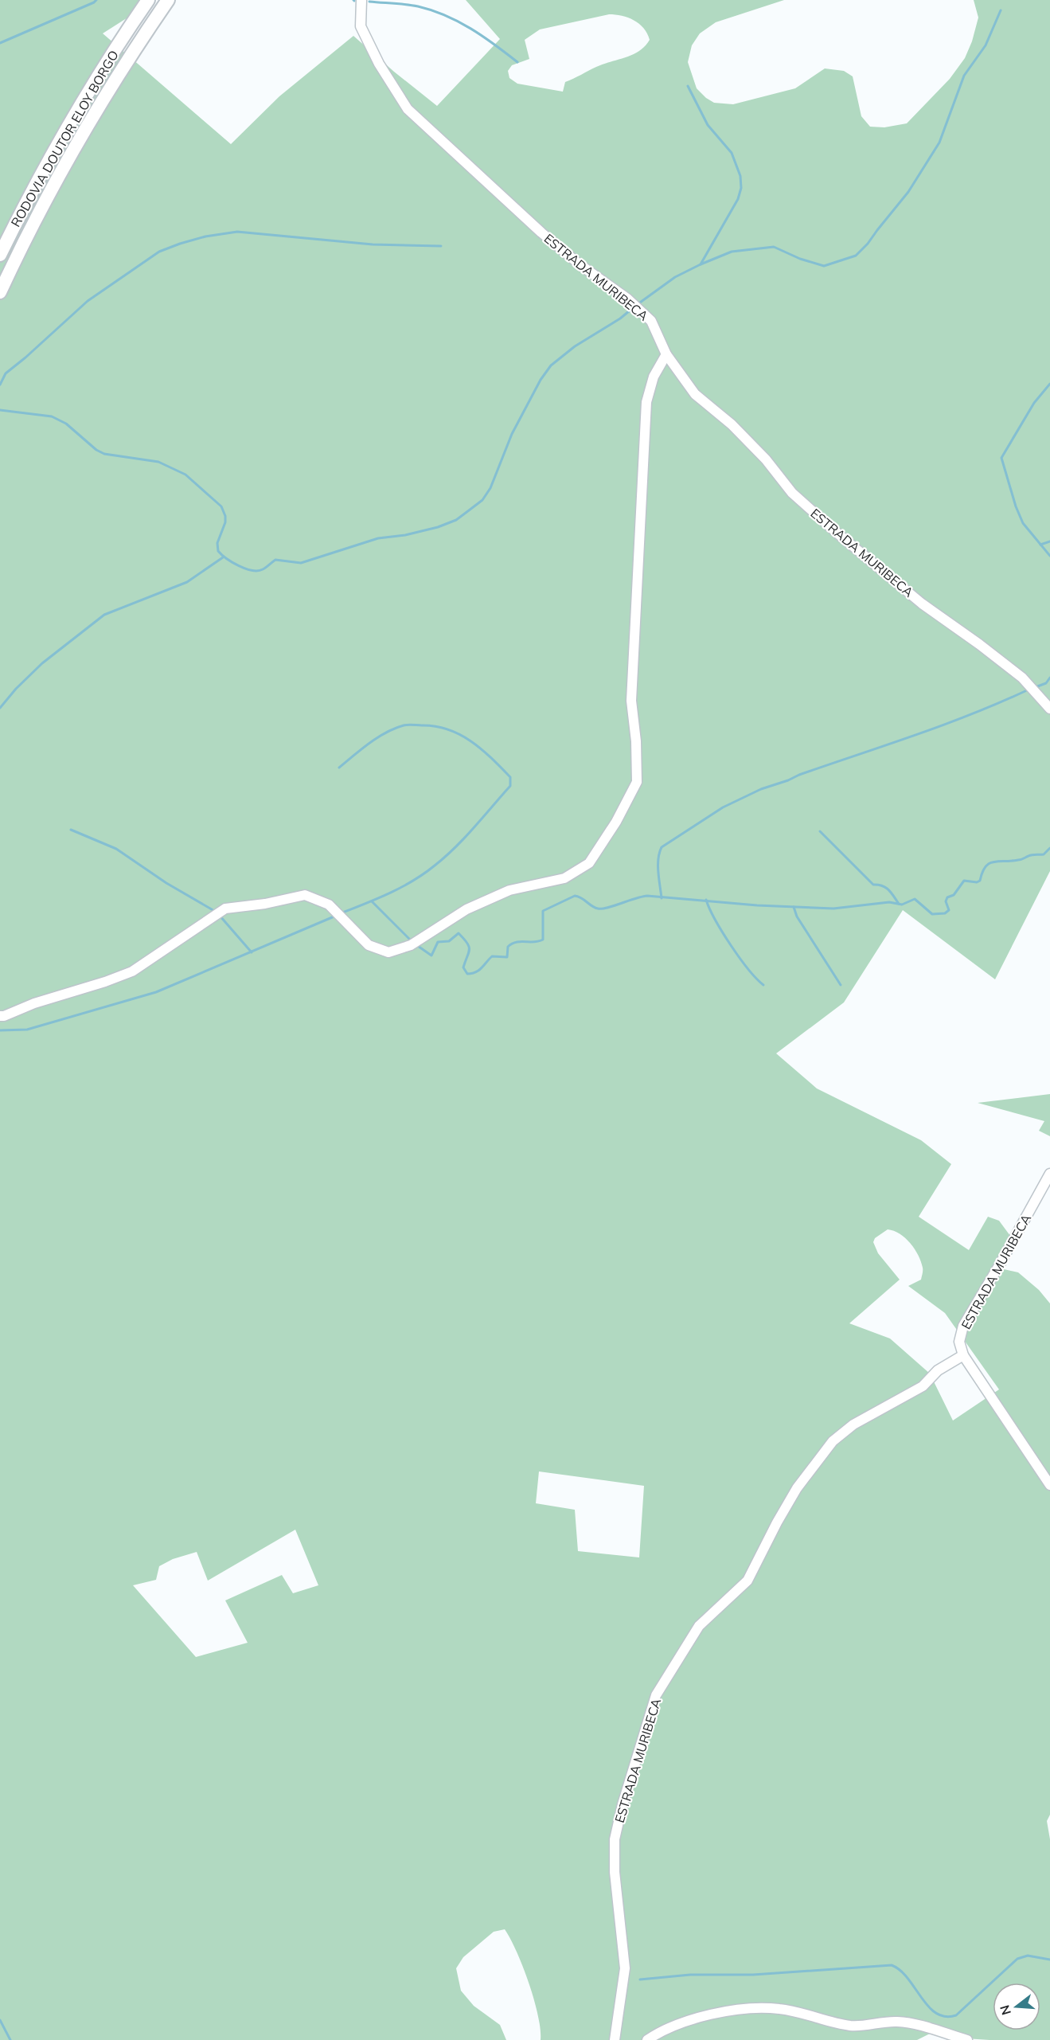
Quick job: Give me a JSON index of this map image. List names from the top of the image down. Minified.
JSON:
{"streets":{"highway":["RODOVIA DOUTOR ELOY BORGO"],"street":["ESTRADA MURIBECA"]},"north":"left"}
